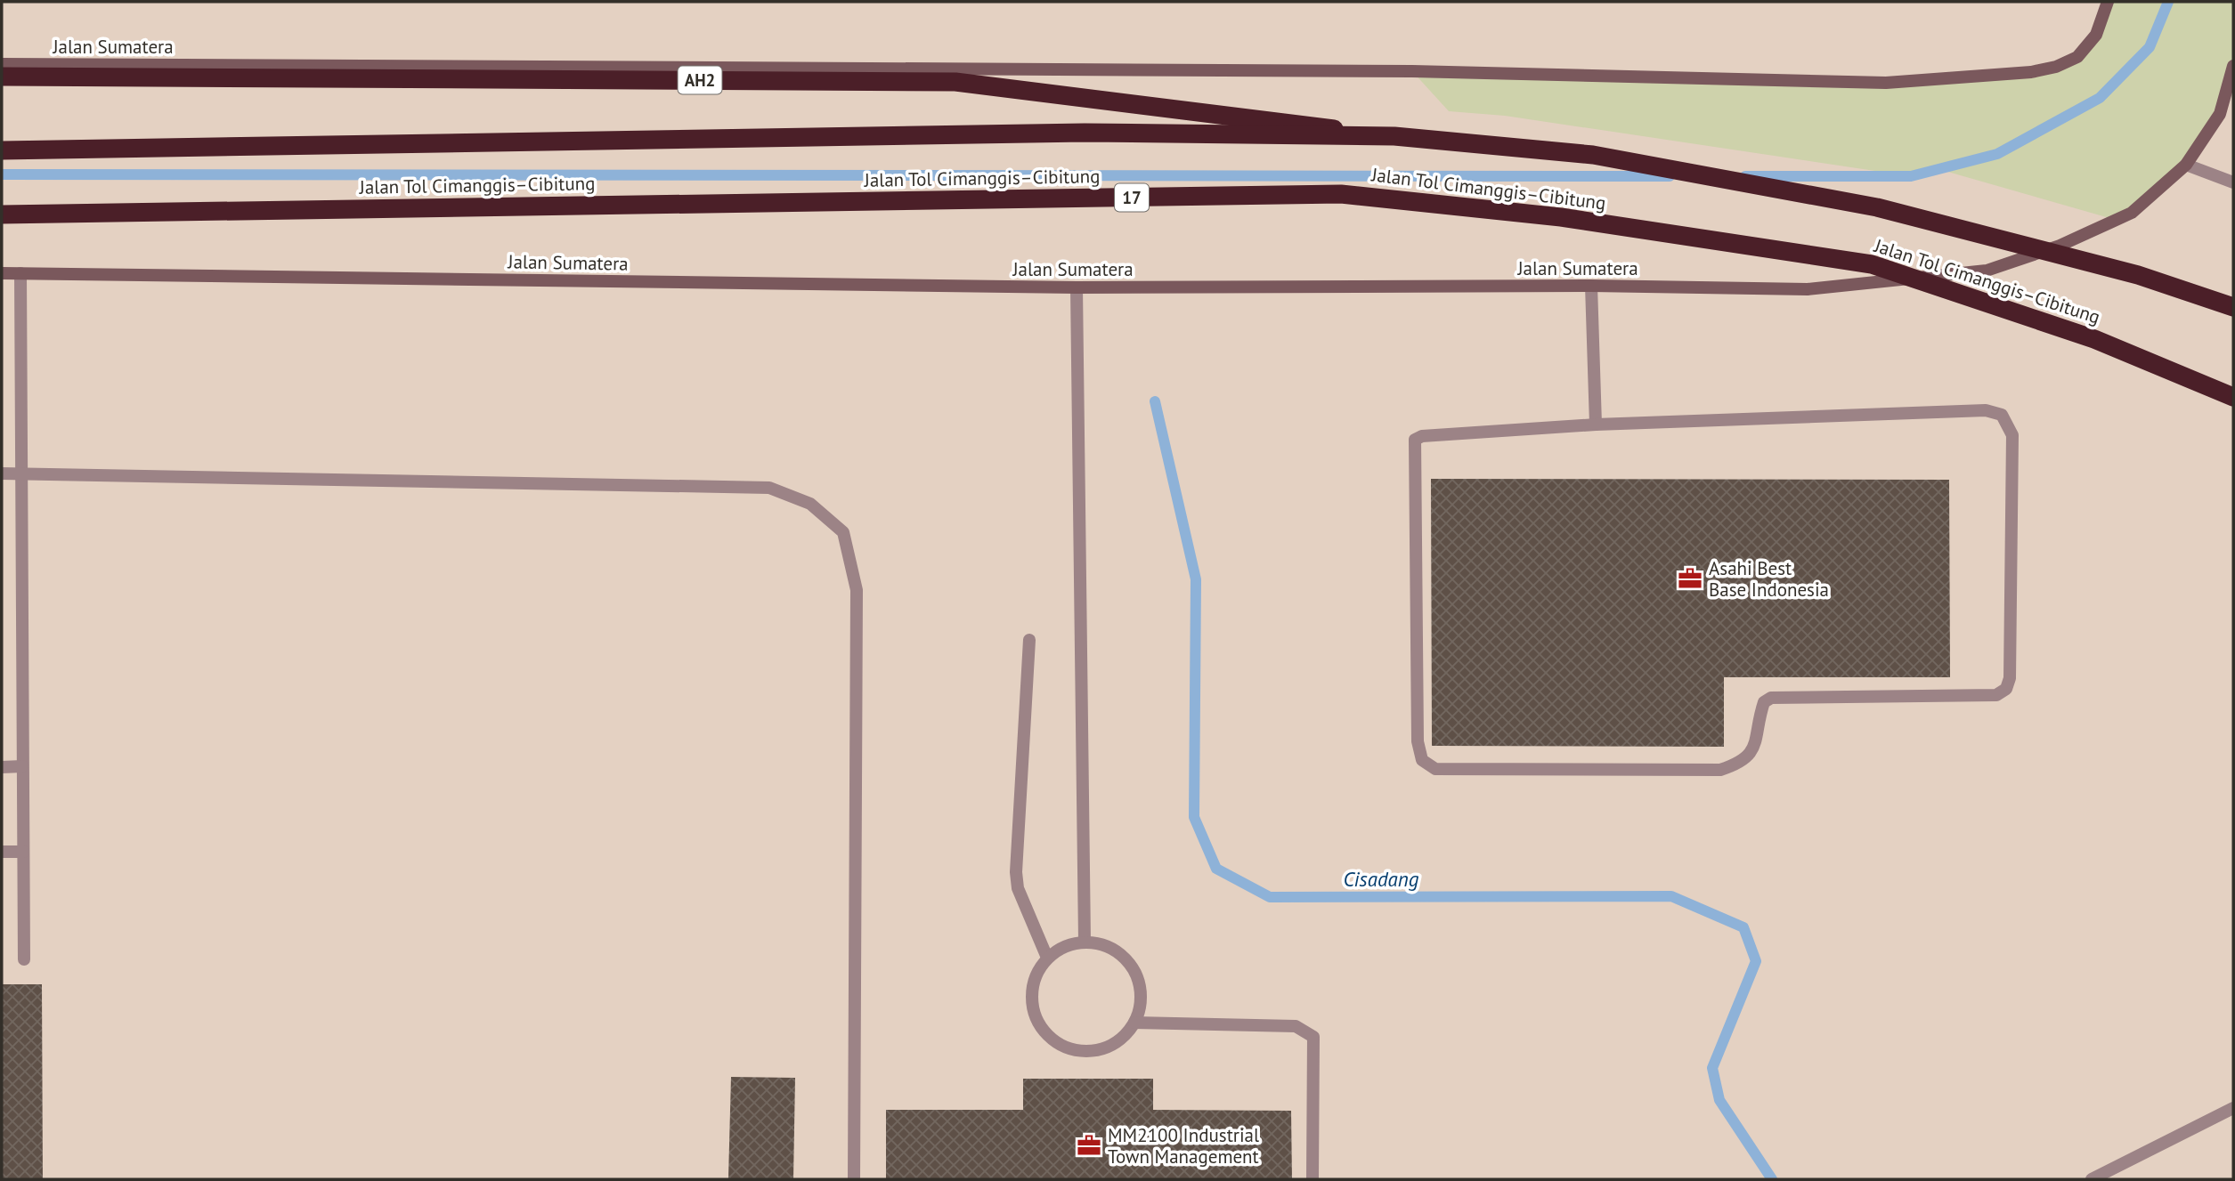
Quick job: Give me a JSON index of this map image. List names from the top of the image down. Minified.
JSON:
{"streets":{"highway":["AH2","Jalan Tol Cimanggis–Cibitung","17"],"street":["Jalan Sumatera"]},"crossings":[["AH2","Jalan Tol Cimanggis–Cibitung"]],"water":["Cisadang"],"places":{"office":["Asahi Best Base Indonesia","MM2100 Industrial Town Management"]}}
